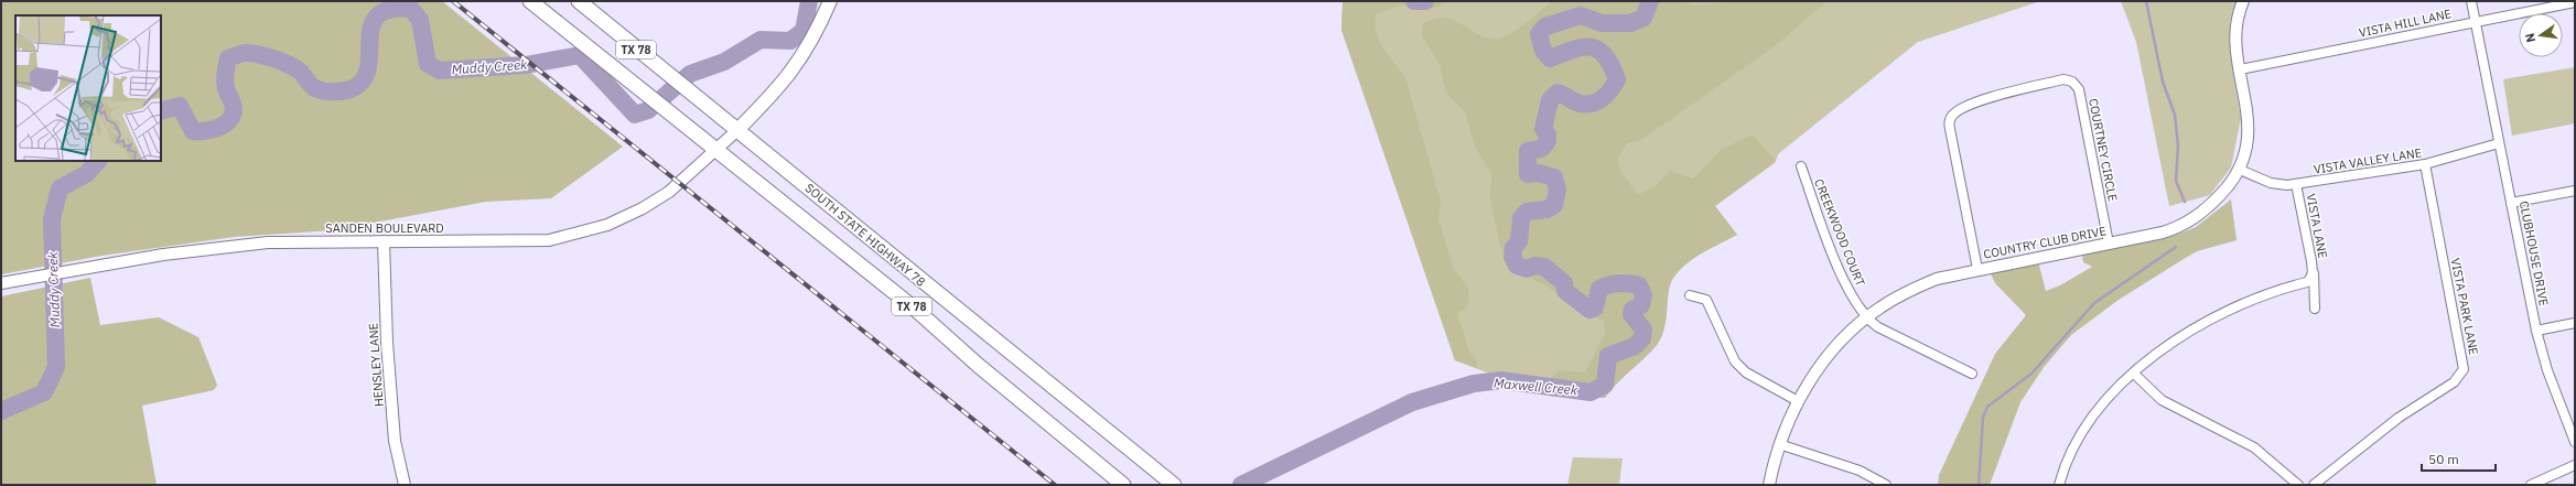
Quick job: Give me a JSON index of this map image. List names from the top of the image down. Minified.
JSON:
{"streets":{"main road":["TX 78","SOUTH STATE HIGHWAY 78"],"street":["VISTA HILL LANE","COURTNEY CIRCLE","VISTA VALLEY LANE","VISTA LANE","SANDEN BOULEVARD","CREEKWOOD COURT","COUNTRY CLUB DRIVE","CLUBHOUSE DRIVE","VISTA PARK LANE","HENSLEY LANE"]},"crossings":[["VISTA HILL LANE","COUNTRY CLUB DRIVE"],["VISTA HILL LANE","CLUBHOUSE DRIVE"],["COURTNEY CIRCLE","COUNTRY CLUB DRIVE"],["VISTA VALLEY LANE","VISTA LANE"],["VISTA VALLEY LANE","COUNTRY CLUB DRIVE"],["VISTA VALLEY LANE","CLUBHOUSE DRIVE"],["VISTA VALLEY LANE","VISTA PARK LANE"],["SANDEN BOULEVARD","SOUTH STATE HIGHWAY 78"],["SANDEN BOULEVARD","HENSLEY LANE"],["CREEKWOOD COURT","COUNTRY CLUB DRIVE"]],"water":["Muddy Creek","Maxwell Creek"],"scale_bar":"50 m","north":"left"}
